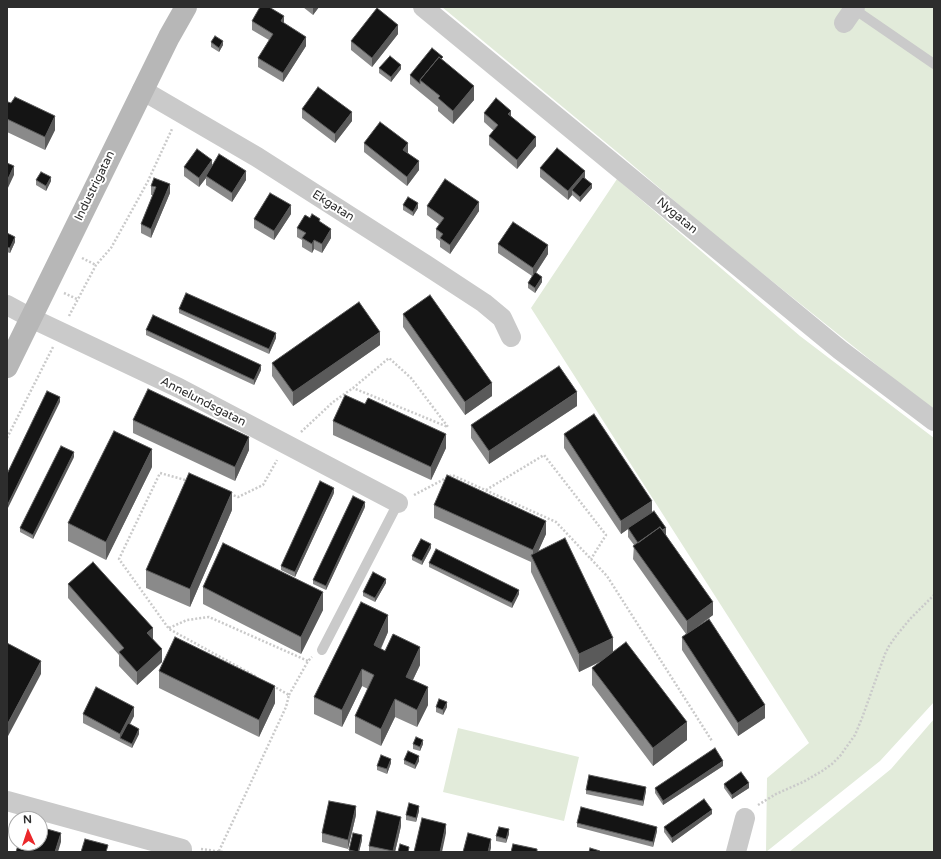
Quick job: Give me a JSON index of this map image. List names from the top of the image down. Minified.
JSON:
{"streets":{"street":["Industrigatan","Ekgatan","Nygatan","Annelundsgatan"]},"crossings":[["Industrigatan","Ekgatan"],["Industrigatan","Annelundsgatan"]],"north":"top"}
